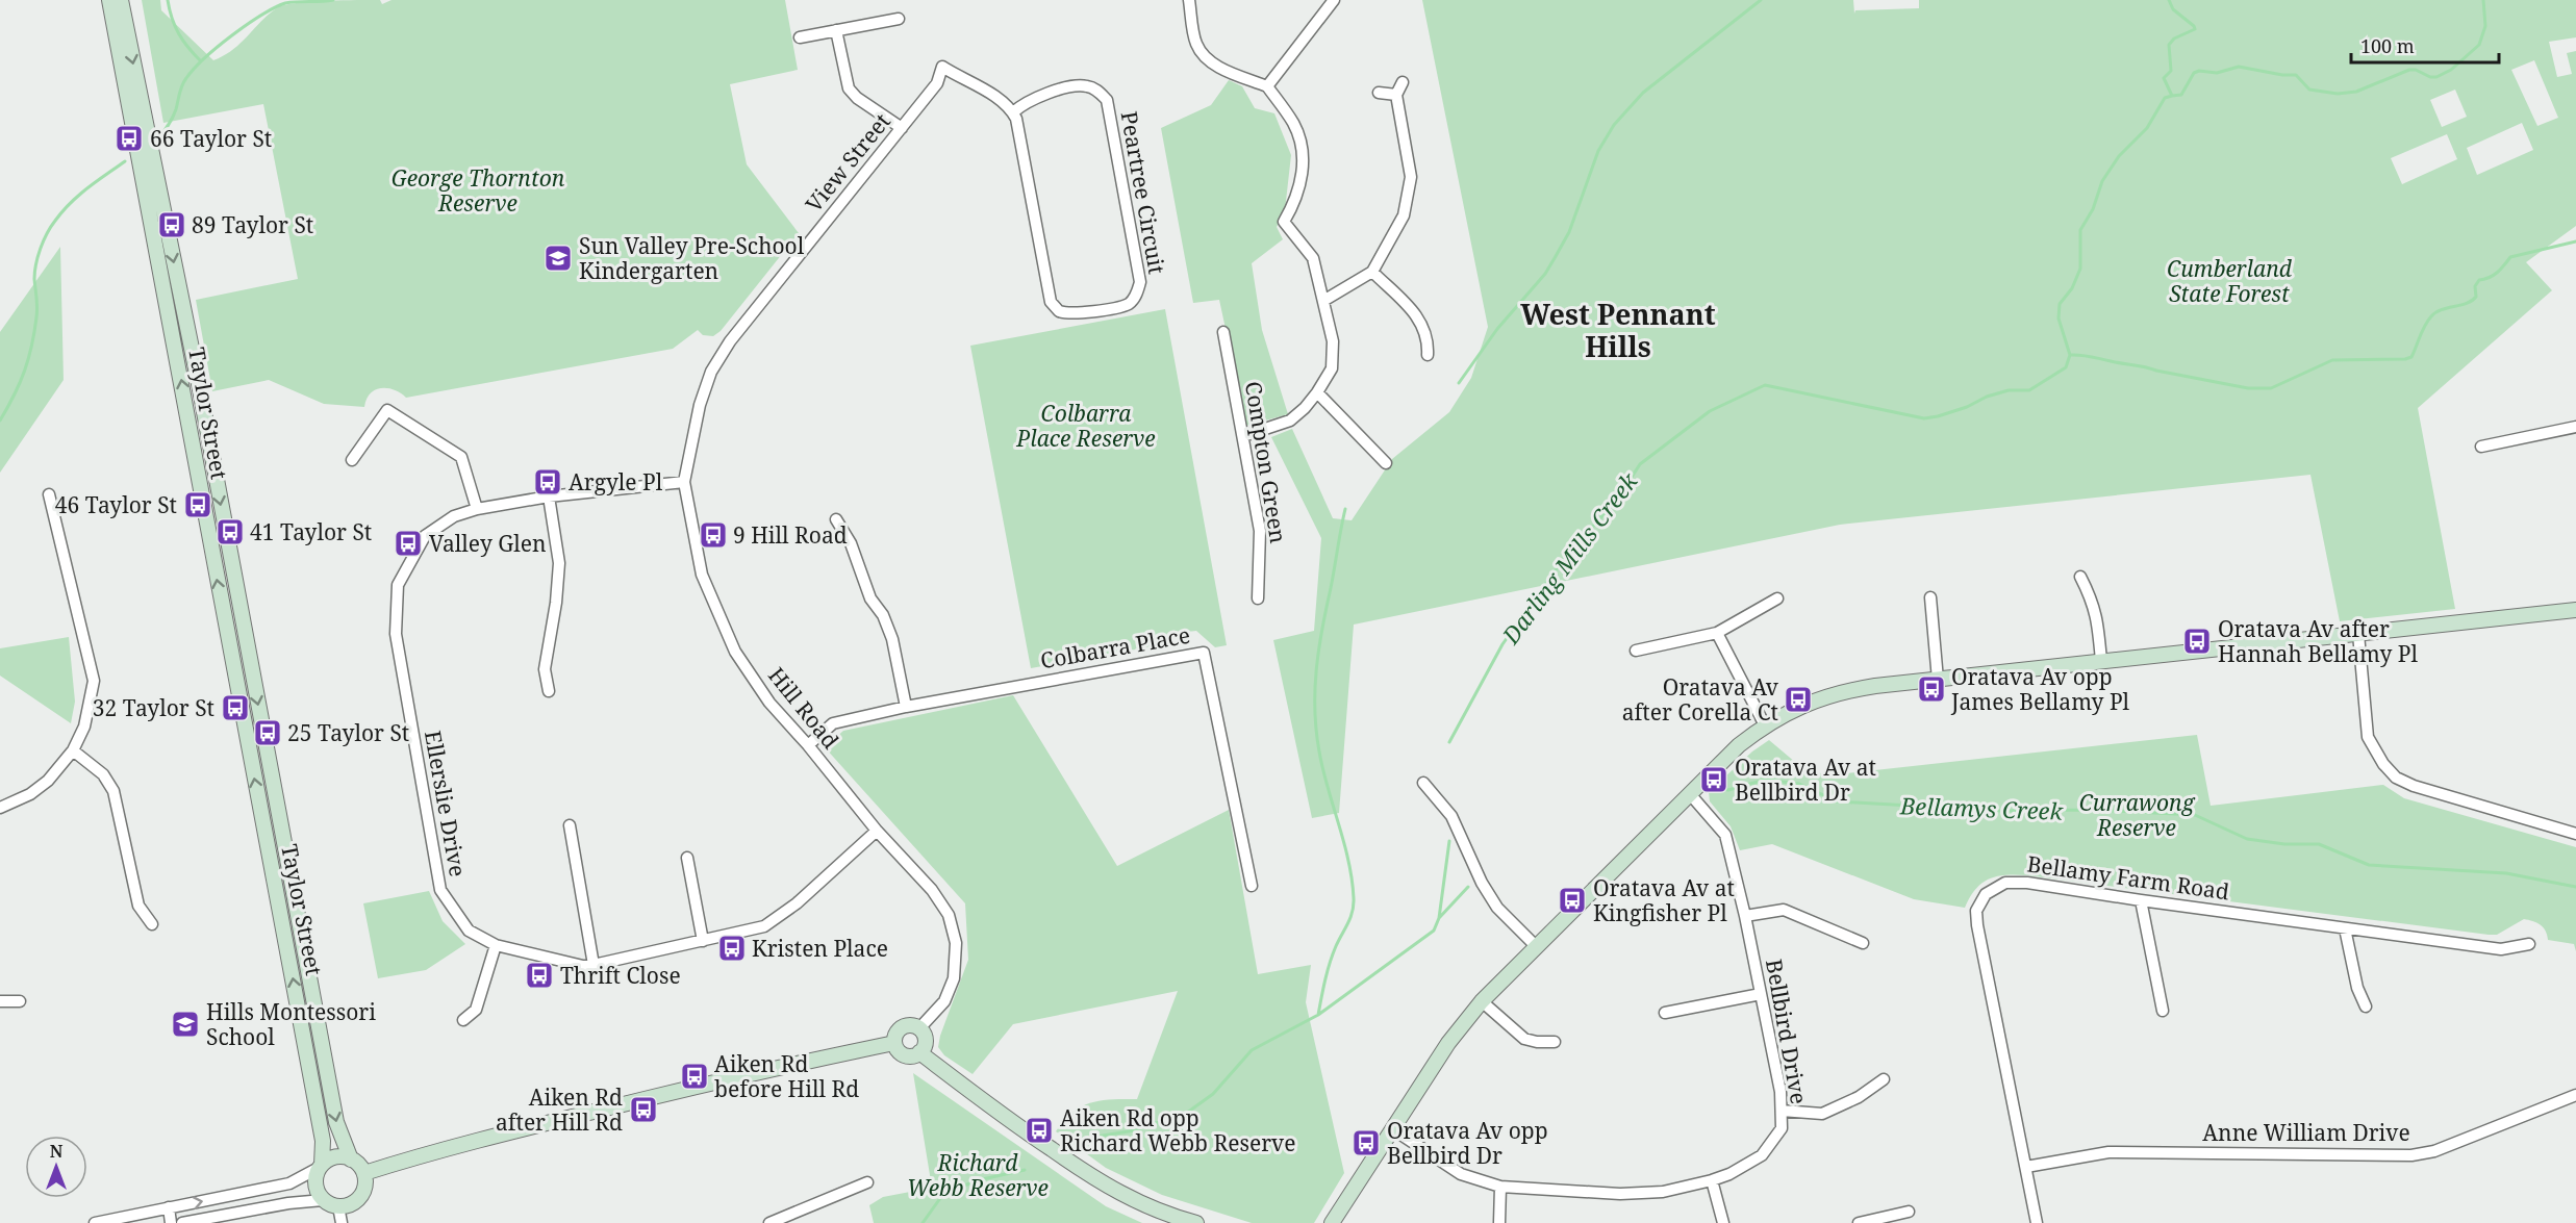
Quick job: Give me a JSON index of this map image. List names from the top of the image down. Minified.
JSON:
{"streets":{"street":["View Street","Peartree Circuit","Taylor Street","Compton Green","Colbarra Place","Hill Road","Ellerslie Drive","Bellamy Farm Road","Bellbird Drive","Anne William Drive"]},"crossings":[["View Street","Peartree Circuit"],["View Street","Hill Road"],["Colbarra Place","Hill Road"],["Hill Road","Ellerslie Drive"],["Bellamy Farm Road","Anne William Drive"]],"districts":["West Pennant Hills"],"water":["Darling Mills Creek","Bellamys Creek"],"parks":["George Thornton Reserve","Cumberland State Forest","Colbarra Place Reserve","Currawong Reserve","Richard Webb Reserve"],"places":{"bus stop":["66 Taylor St","89 Taylor St","Argyle Pl","46 Taylor St","41 Taylor St","9 Hill Road","Valley Glen","Oratava Av after Hannah Bellamy Pl","Oratava Av opp James Bellamy Pl","Oratava Av after Corella Ct","32 Taylor St","25 Taylor St","Oratava Av at Bellbird Dr","Oratava Av at Kingfisher Pl","Kristen Place","Thrift Close","Aiken Rd before Hill Rd","Aiken Rd after Hill Rd","Aiken Rd opp Richard Webb Reserve","Oratava Av opp Bellbird Dr"],"school or university":["Sun Valley Pre-School Kindergarten","Hills Montessori School"]},"scale_bar":"100 m","north":"top"}
